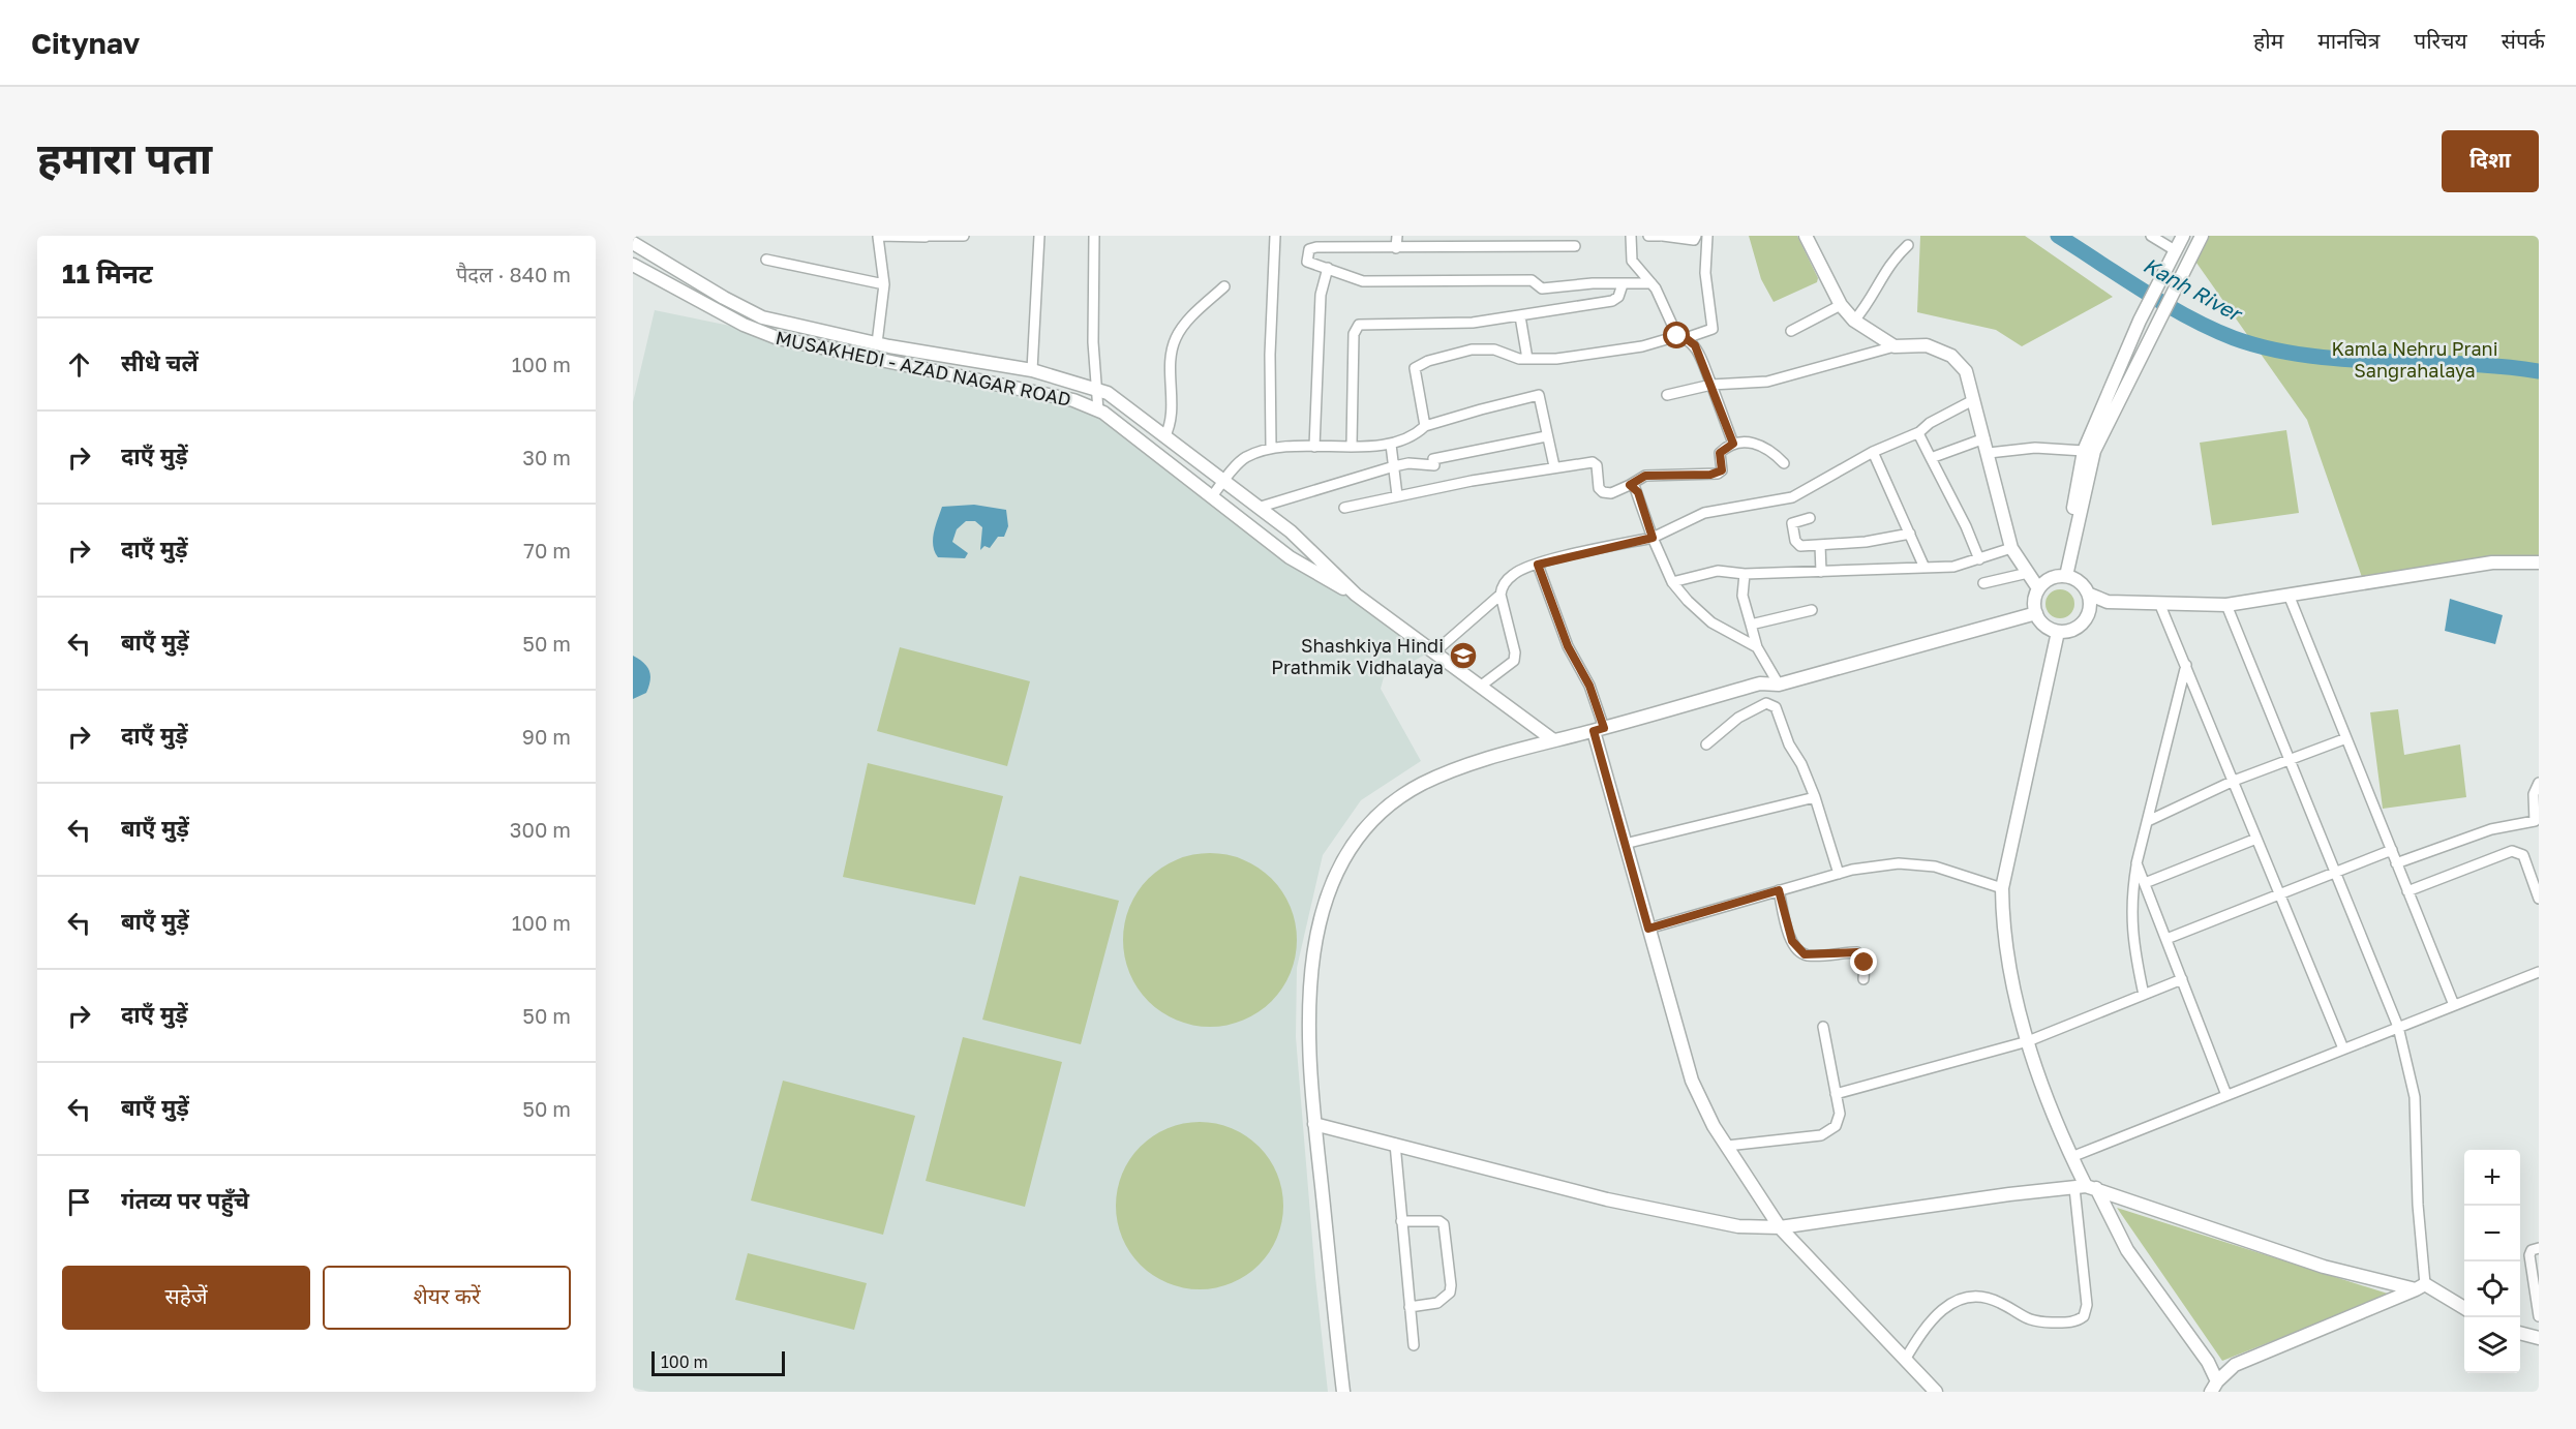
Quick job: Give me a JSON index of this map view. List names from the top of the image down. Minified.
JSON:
{"streets":{"street":["MUSAKHEDI - AZAD NAGAR ROAD"]},"water":["Kanh River"],"parks":["Kamla Nehru Prani Sangrahalaya"],"places":{"school or university":["Shashkiya Hindi Prathmik Vidhalaya"]},"scale_bar":"100 m","page":{"header":"Citynav","nav":["होम","मानचित्र","परिचय","संपर्क"],"buttons":["दिशा",["सहेजें","शेयर करें"]],"title":"हमारा पता","heading":["11 मिनट","पैदल · 840 m"],"list":[["सीधे चलें","100 m"],["दाएँ मुड़ें","30 m"],["दाएँ मुड़ें","70 m"],["बाएँ मुड़ें","50 m"],["दाएँ मुड़ें","90 m"],["बाएँ मुड़ें","300 m"],["बाएँ मुड़ें","100 m"],["दाएँ मुड़ें","50 m"],["बाएँ मुड़ें","50 m"],"गंतव्य पर पहुँचे"],"map_buttons":["+","−"],"scale":"100 m"}}
